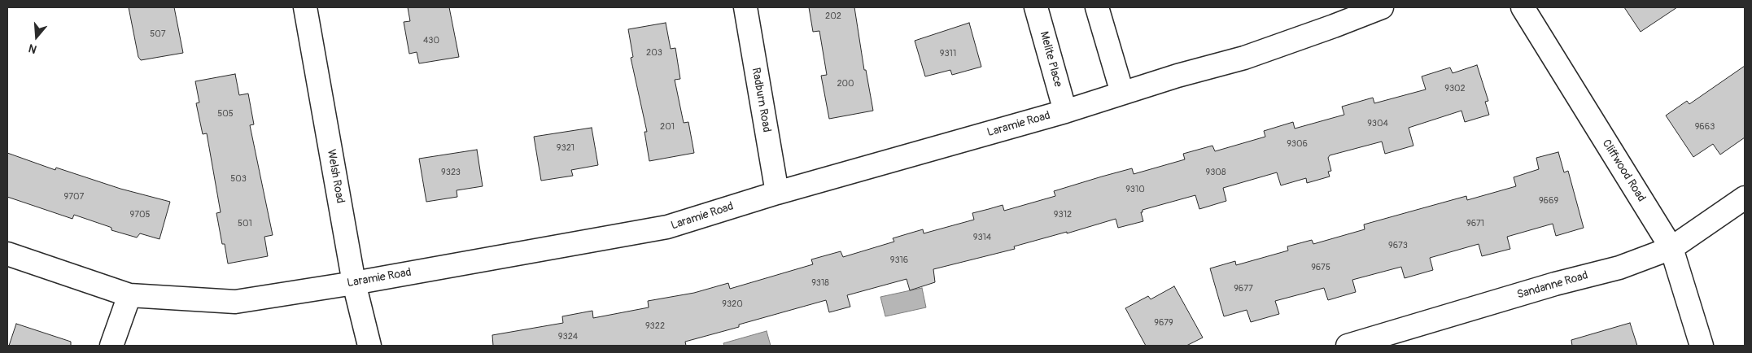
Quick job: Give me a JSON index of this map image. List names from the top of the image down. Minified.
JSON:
{"streets":{"street":["Melite Place","Radburn Road","Laramie Road","Cliffwood Road","Welsh Road","Sandanne Road"]},"crossings":[["Melite Place","Laramie Road"],["Radburn Road","Laramie Road"],["Laramie Road","Welsh Road"],["Cliffwood Road","Sandanne Road"]],"house_numbers":["202","507","430","203","9311","200","9302","505","9304","201","9663","9306","9321","9323","9308","503","9310","9707","9669","9705","9312","501","9671","9314","9673","9316","9675","9318","9677","9320","9679","9322","9324"],"north":"bottom"}
